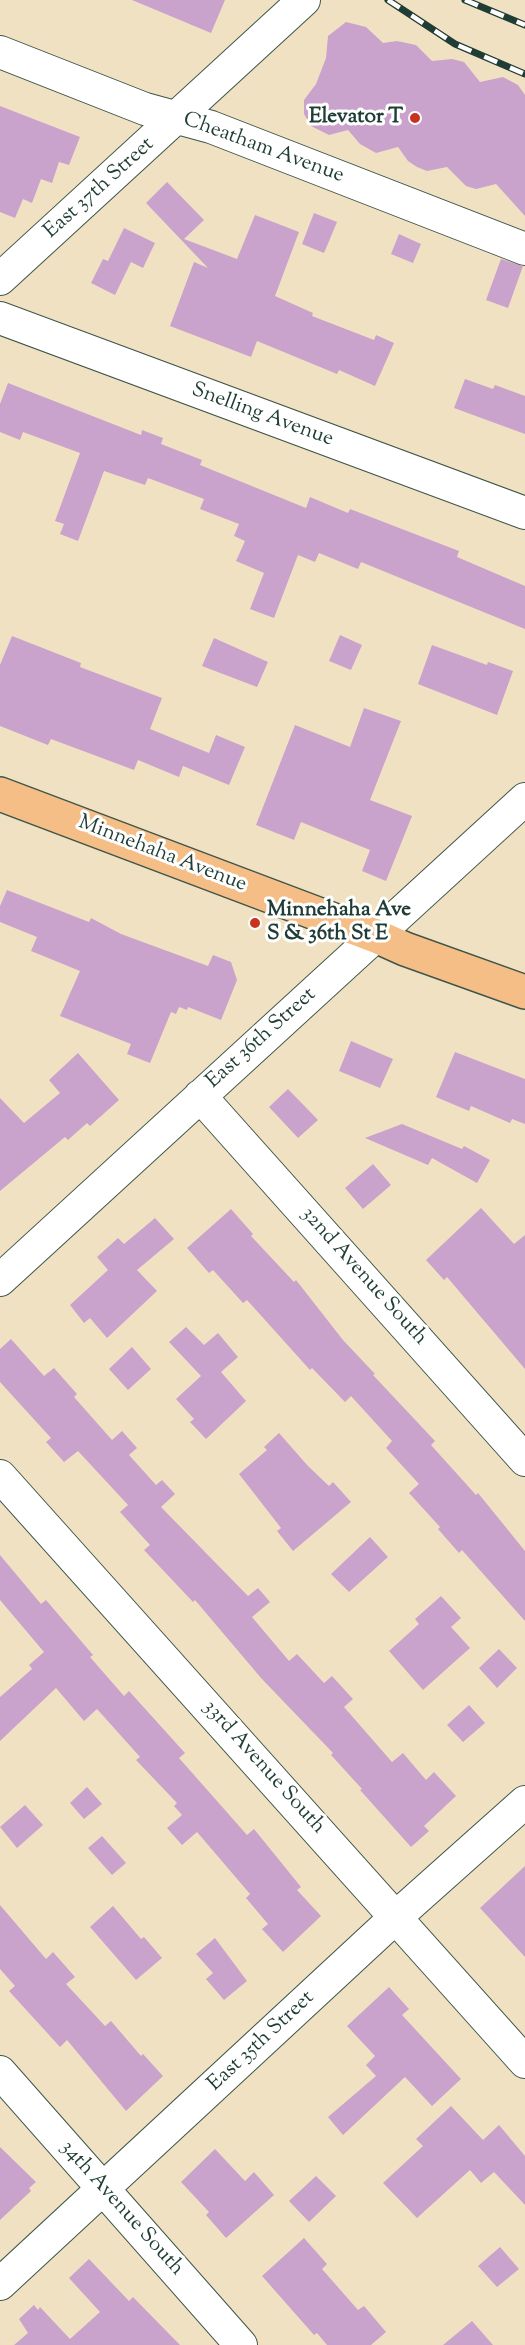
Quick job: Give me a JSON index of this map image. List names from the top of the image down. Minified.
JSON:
{"streets":{"main road":["Minnehaha Avenue"],"street":["Cheatham Avenue","East 37th Street","Snelling Avenue","East 36th Street","32nd Avenue South","33rd Avenue South","East 35th Street","34th Avenue South"]},"crossings":[["Cheatham Avenue","East 37th Street"],["Minnehaha Avenue","East 36th Street"],["East 36th Street","32nd Avenue South"],["33rd Avenue South","East 35th Street"],["East 35th Street","34th Avenue South"]],"places":["Elevator T","Minnehaha Ave S & 36th St E"]}
